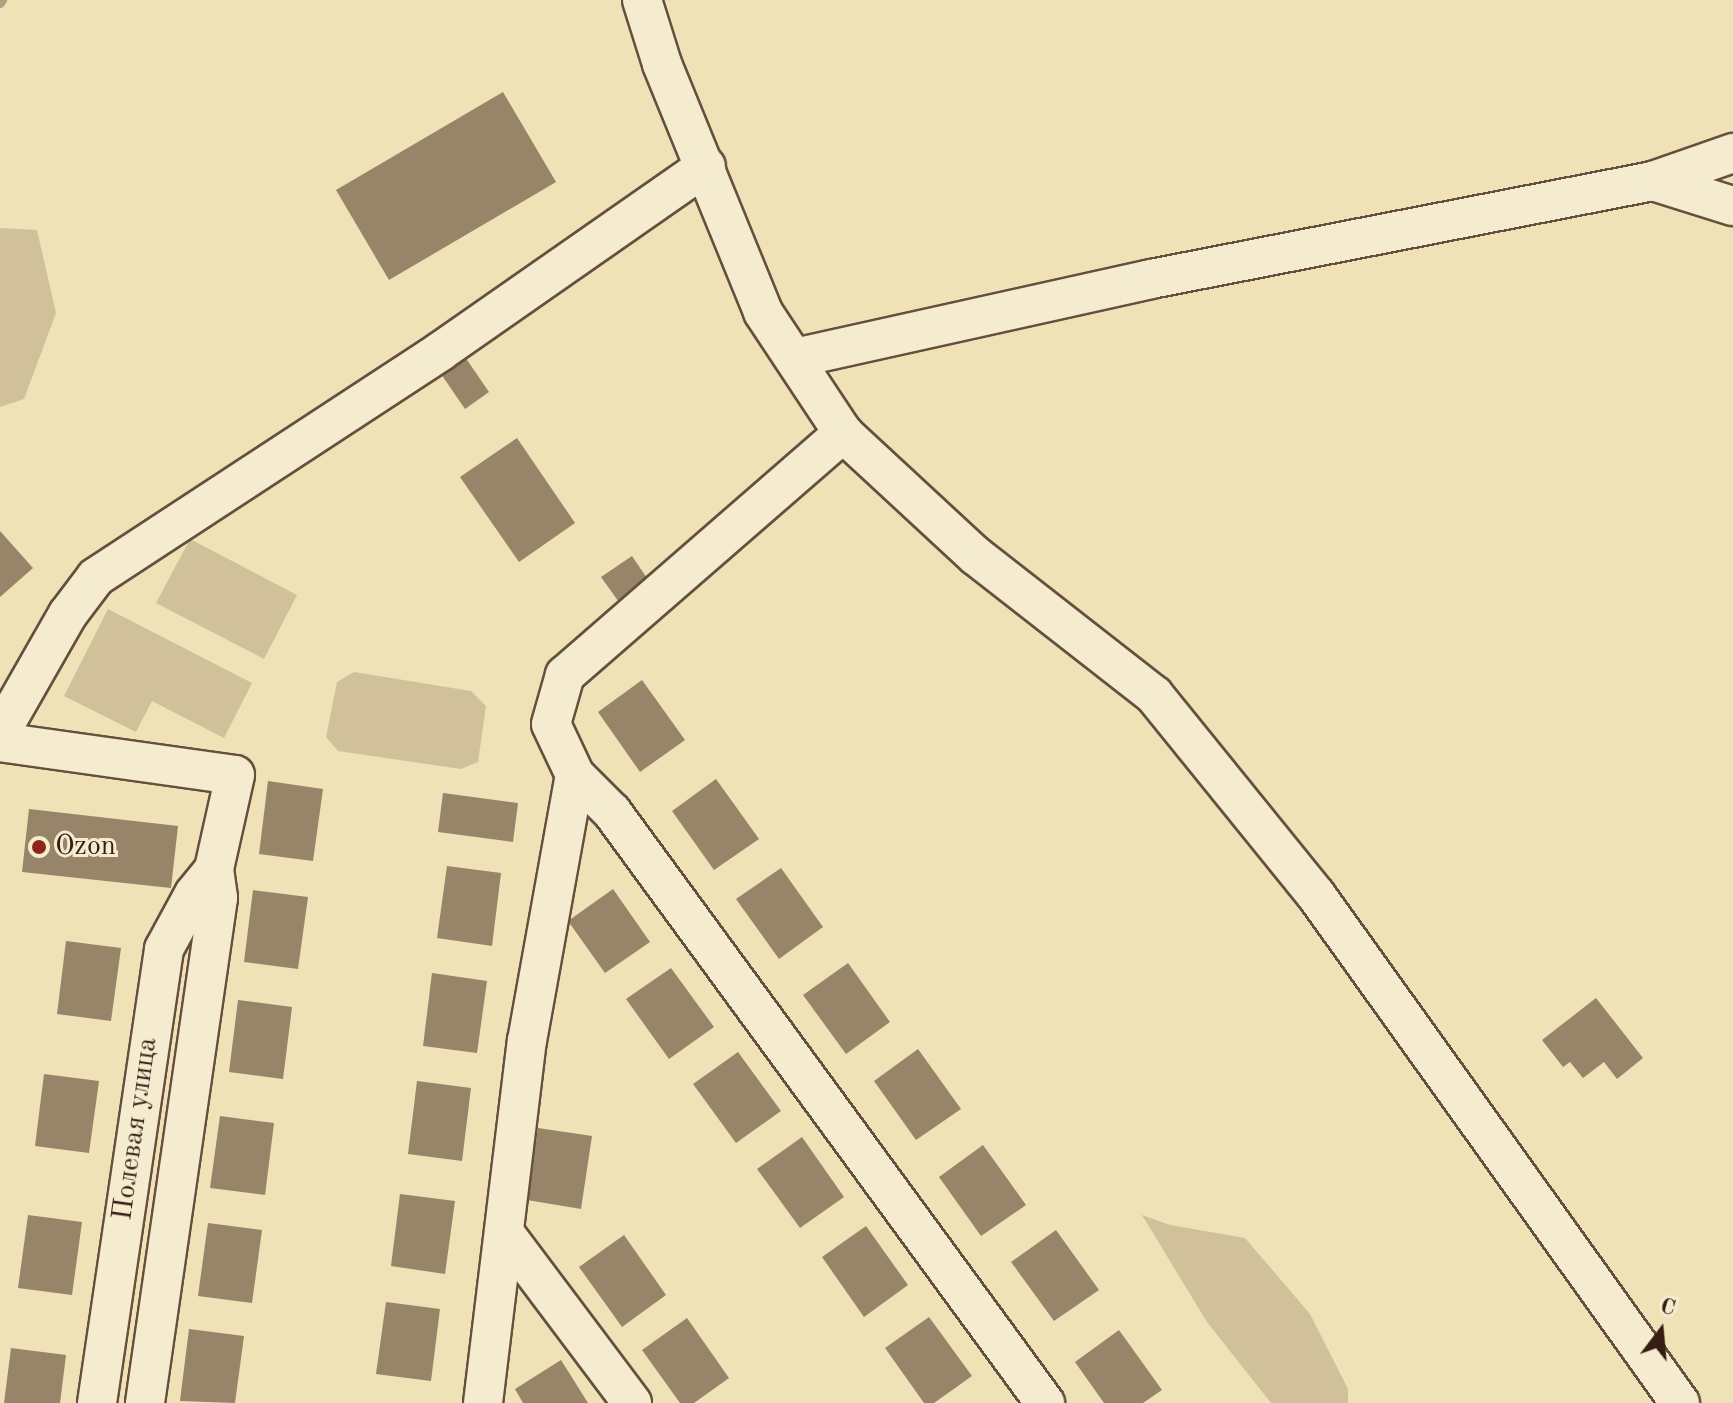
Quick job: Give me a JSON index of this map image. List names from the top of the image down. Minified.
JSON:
{"streets":{"street":["Полевая улица"]},"places":["Ozon"],"north":"top"}
